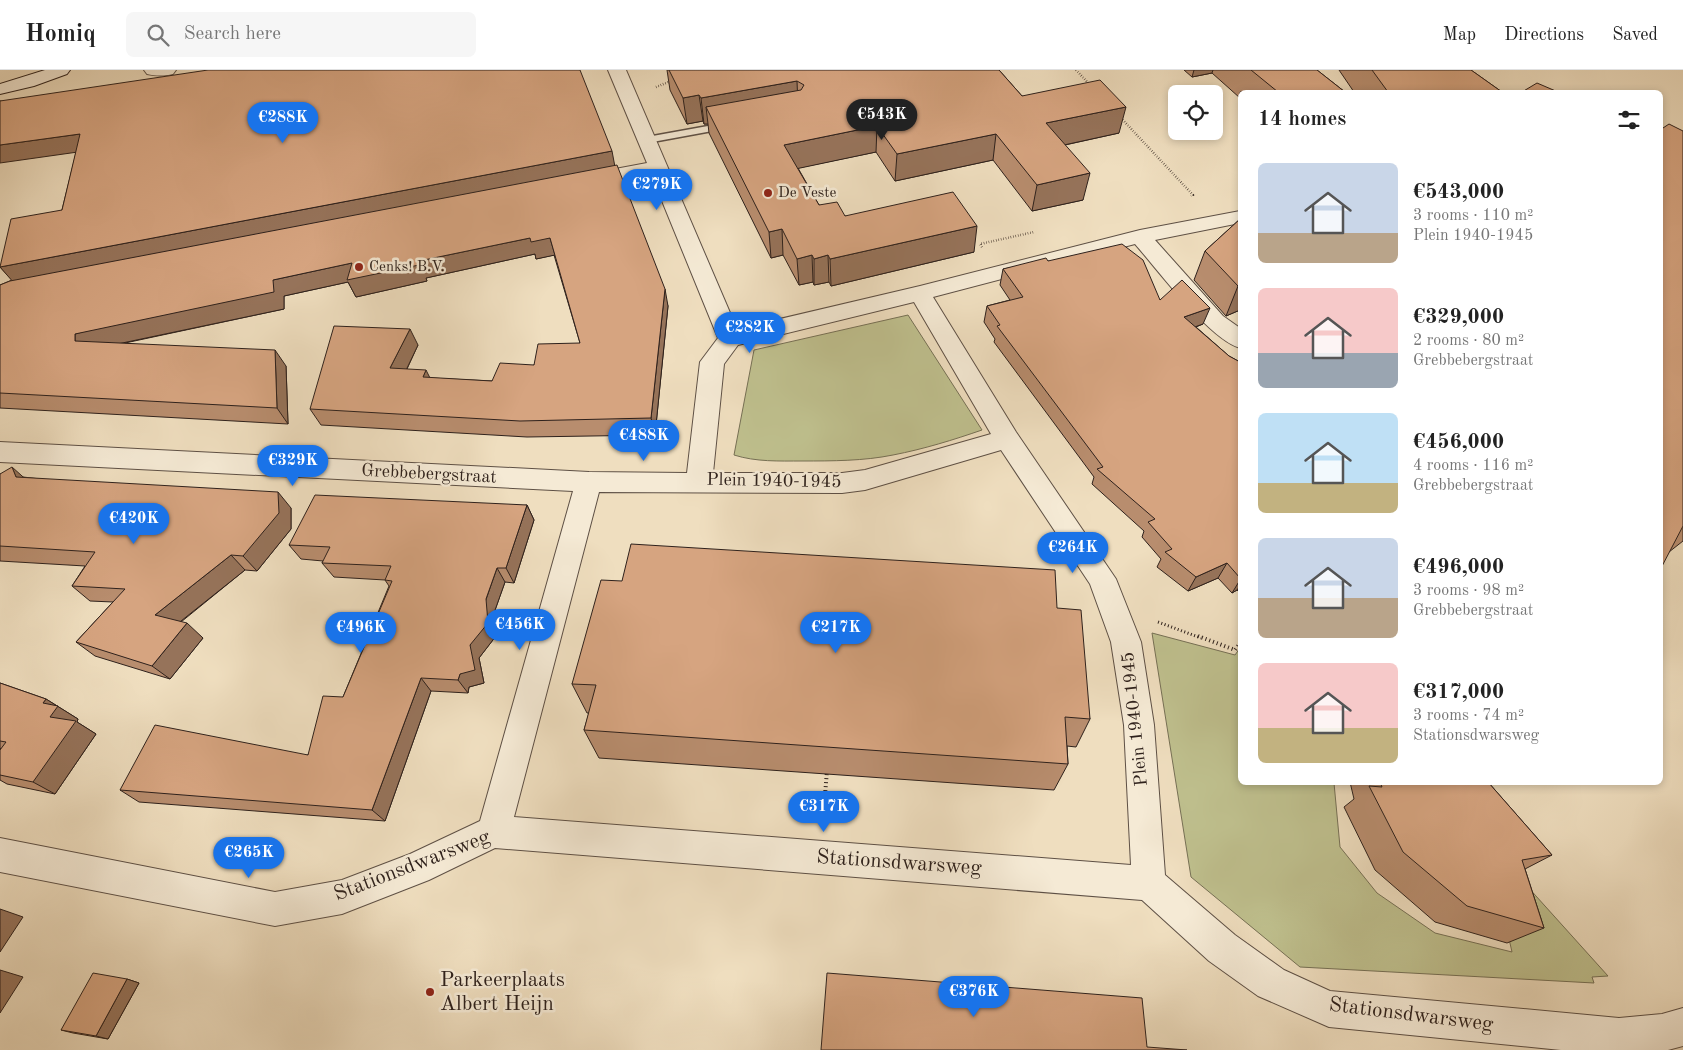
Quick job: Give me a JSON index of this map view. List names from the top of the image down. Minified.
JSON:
{"streets":{"street":["Grebbebergstraat","Plein 1940-1945","Stationsdwarsweg"]},"crossings":[["Grebbebergstraat","Plein 1940-1945"],["Plein 1940-1945","Stationsdwarsweg"]],"places":["De Veste","Cenks! B.V.","Parkeerplaats Albert Heijn"],"page":{"header":"Homiq","search":"Search here","nav":["Map","Directions","Saved"],"heading":"14 homes","price":["€543K","€288K","€279K","€282K","€488K","€329K","€420K","€264K","€456K","€496K","€217K","€317K","€265K","€376K"],"list":[{"name":"€543,000","note":"3 rooms · 110 m² · Plein 1940-1945"},{"name":"€329,000","note":"2 rooms · 80 m² · Grebbebergstraat"},{"name":"€456,000","note":"4 rooms · 116 m² · Grebbebergstraat"},{"name":"€496,000","note":"3 rooms · 98 m² · Grebbebergstraat"},{"name":"€317,000","note":"3 rooms · 74 m² · Stationsdwarsweg"}]}}
